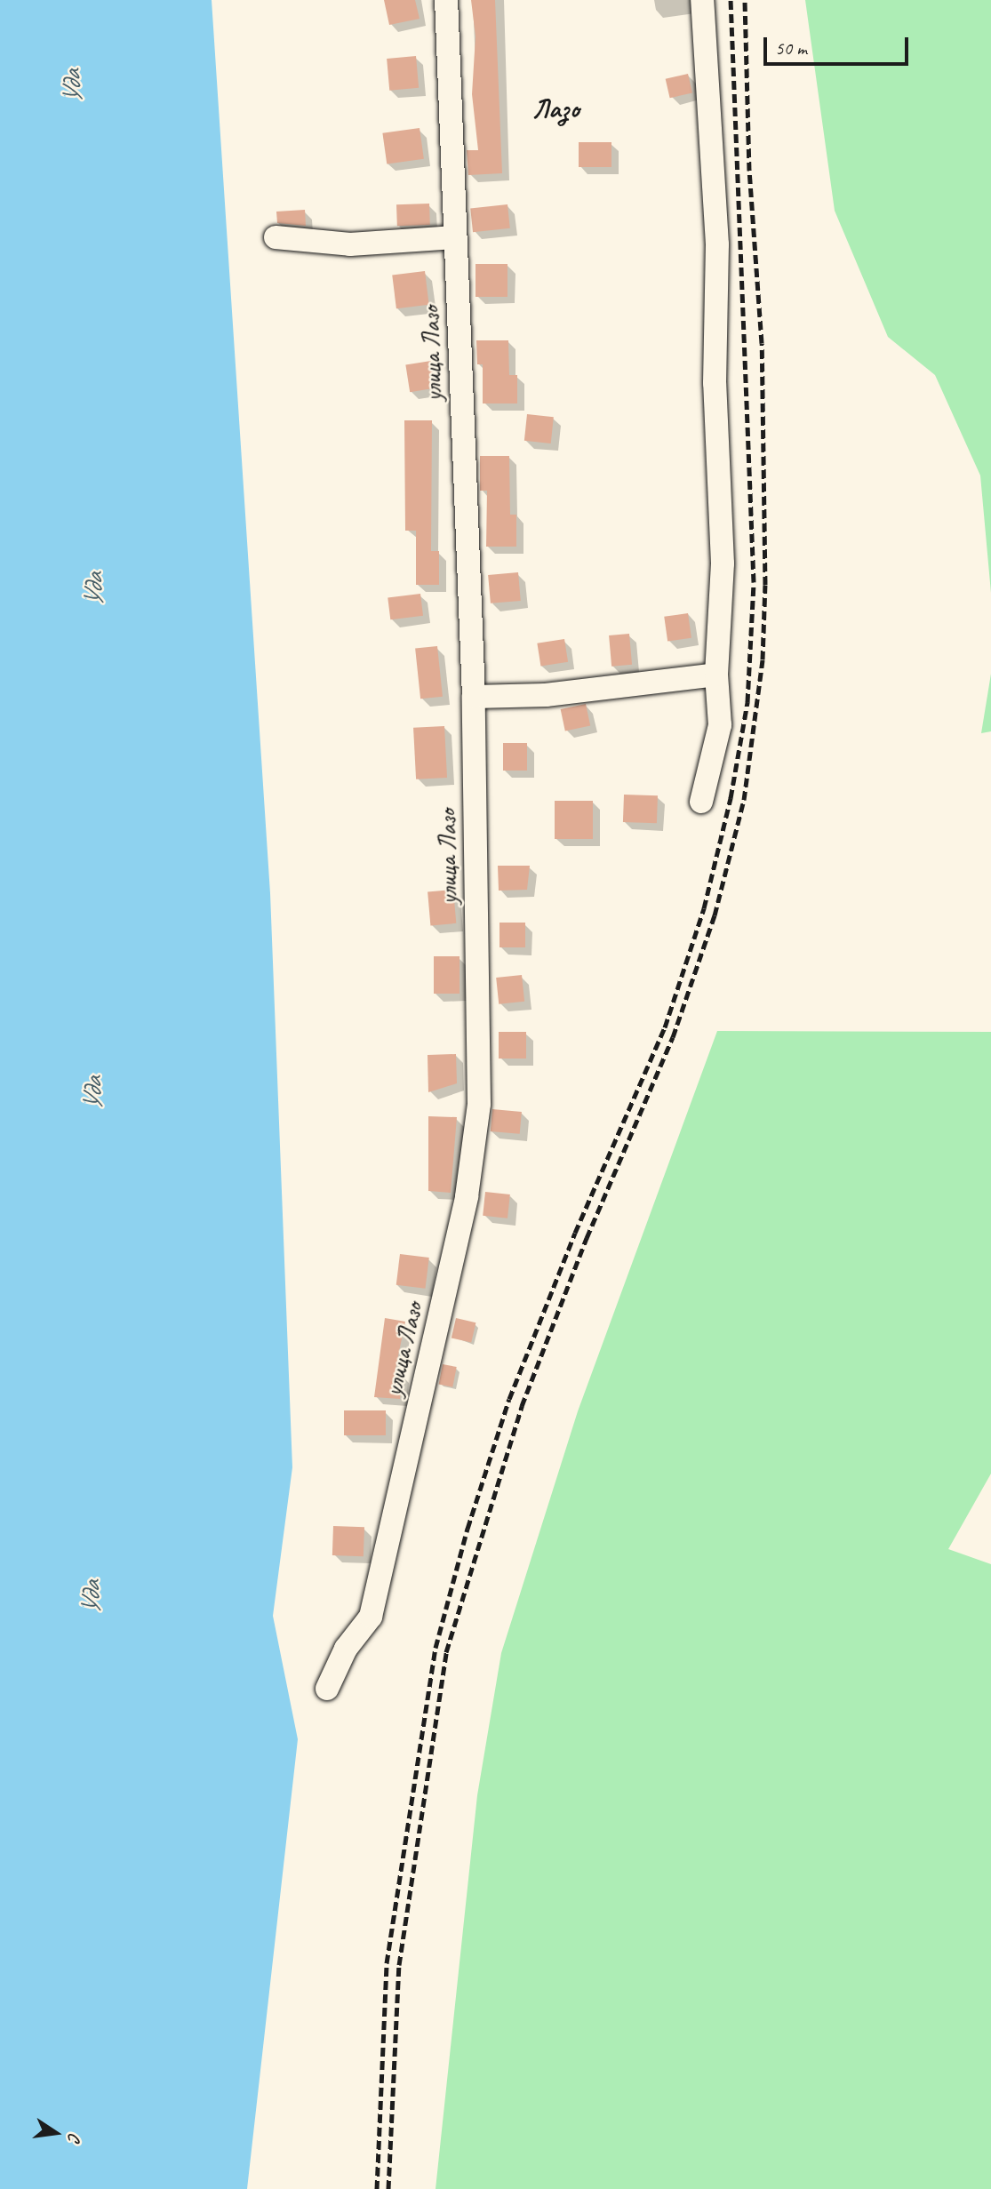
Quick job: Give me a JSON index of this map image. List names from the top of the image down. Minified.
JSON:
{"streets":{"street":["улица Лазо"]},"districts":["Лазо"],"water":["Уда"],"scale_bar":"50 m","north":"right"}
